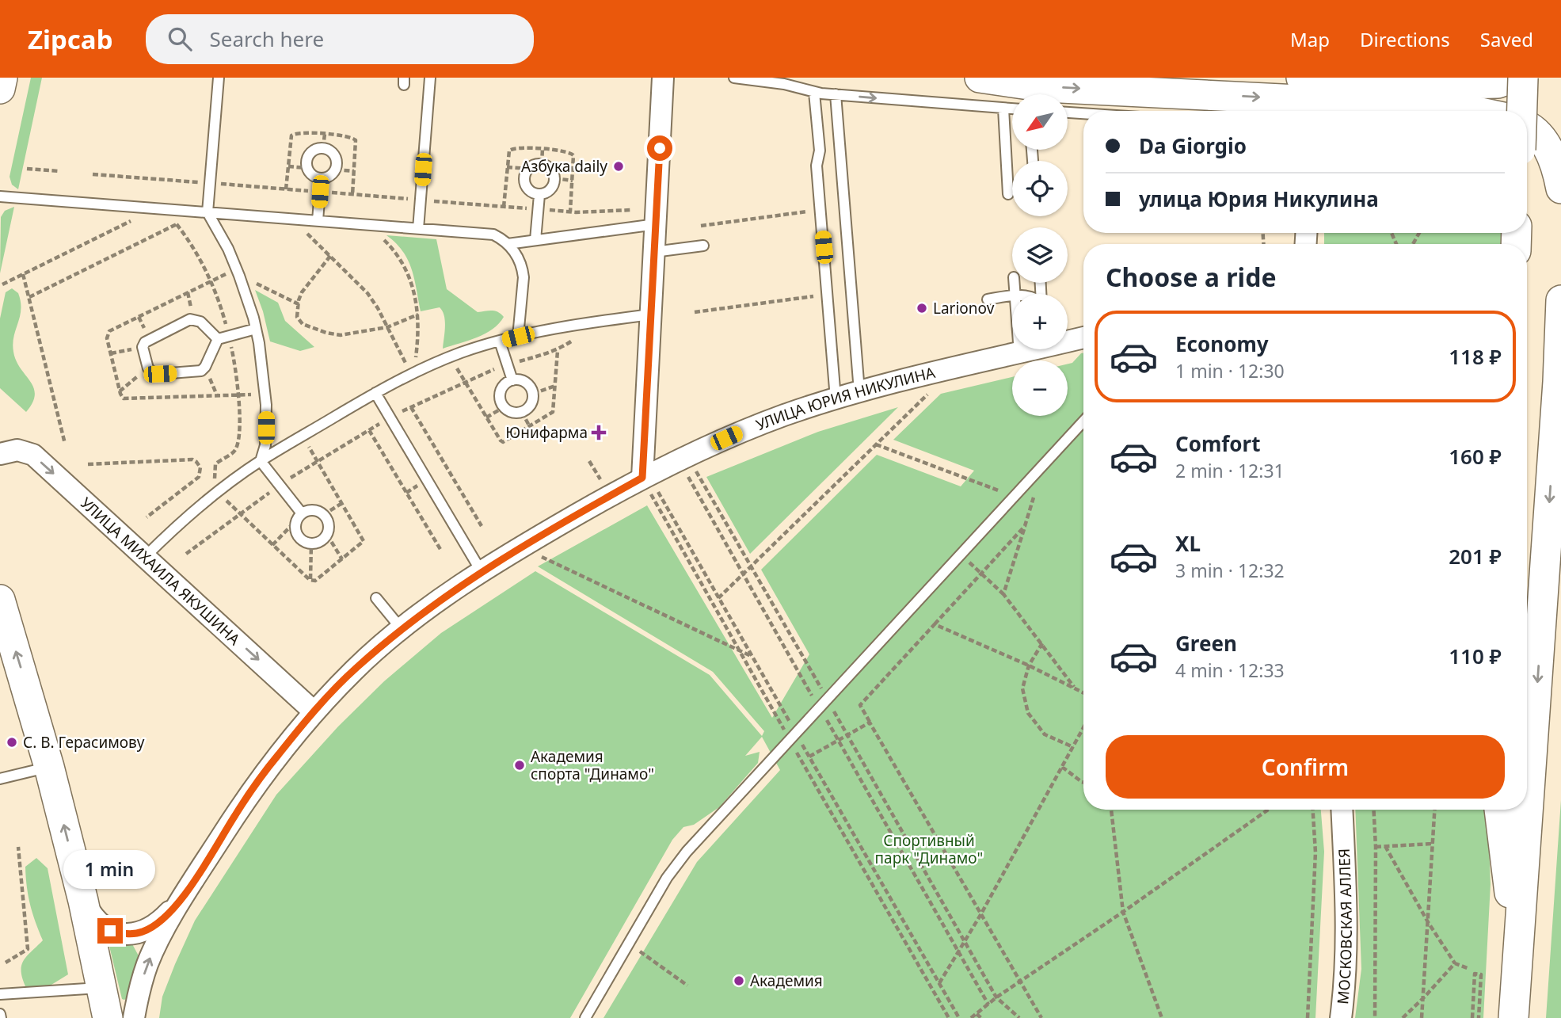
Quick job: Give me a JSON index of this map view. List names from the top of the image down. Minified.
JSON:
{"streets":{"street":["УЛИЦА ЮРИЯ НИКУЛИНА","УЛИЦА МИХАИЛА ЯКУШИНА","МОСКОВСКАЯ АЛЛЕЯ"]},"crossings":[["УЛИЦА ЮРИЯ НИКУЛИНА","УЛИЦА МИХАИЛА ЯКУШИНА"]],"one_way":["УЛИЦА МИХАИЛА ЯКУШИНА"],"parks":["Спортивный парк \"Динамо\""],"places":{"other":["Азбука daily","Larionov","С. В. Герасимову","Академия спорта \"Динамо\"","Академия"],"health":["Юнифарма"]},"north":"bottom left","page":{"header":"Zipcab","search":"Search here","nav":["Map","Directions","Saved"],"map_buttons":["+","−"],"banner":["Da Giorgio","улица Юрия Никулина"],"heading":"Choose a ride","list":[{"name":"Economy","note":"1 min · 12:30","value":"118 ₽"},{"name":"Comfort","note":"2 min · 12:31","value":"160 ₽"},{"name":"XL","note":"3 min · 12:32","value":"201 ₽"},{"name":"Green","note":"4 min · 12:33","value":"110 ₽"}],"buttons":"Confirm","bubble":"1 min"}}
